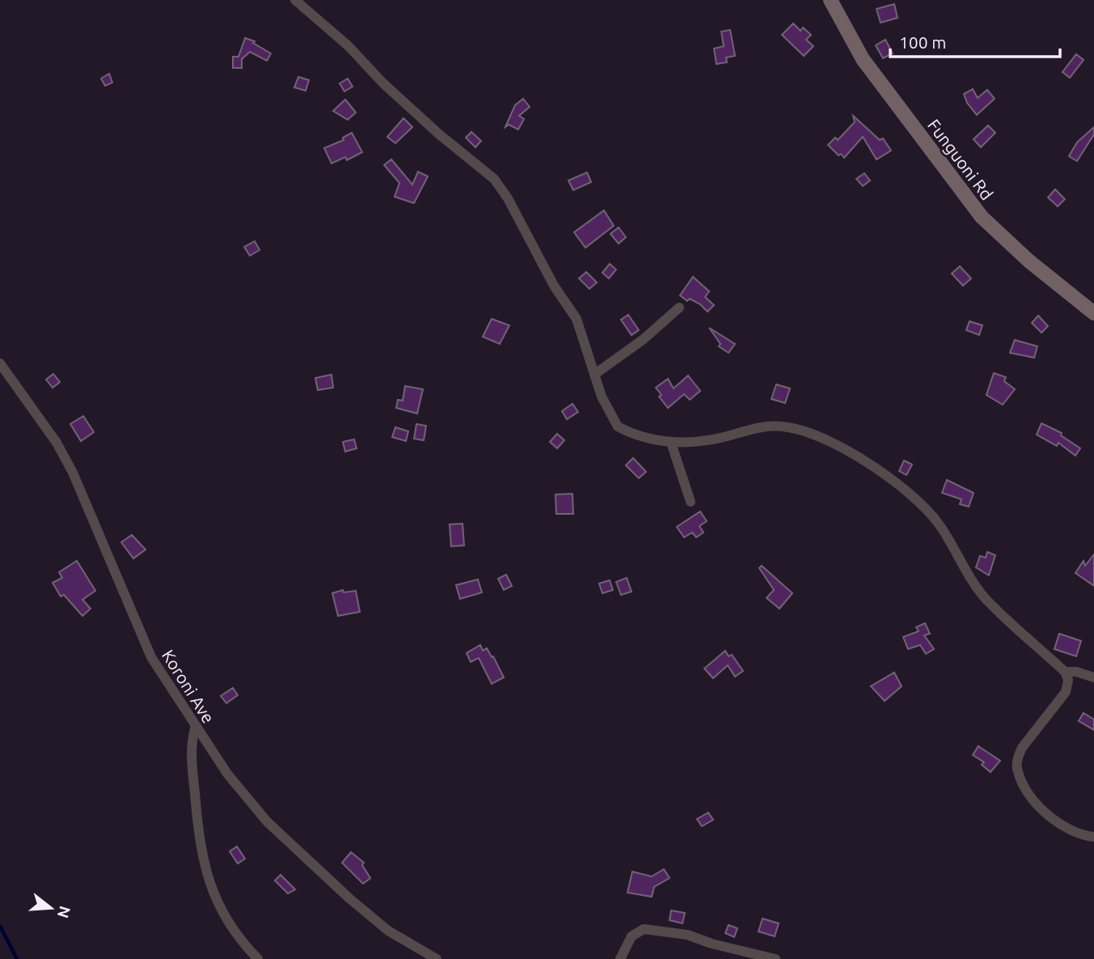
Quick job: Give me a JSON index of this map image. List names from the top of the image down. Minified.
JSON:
{"streets":{"street":["Funguoni Rd","Koroni Ave"]},"scale_bar":"100 m","north":"right"}
